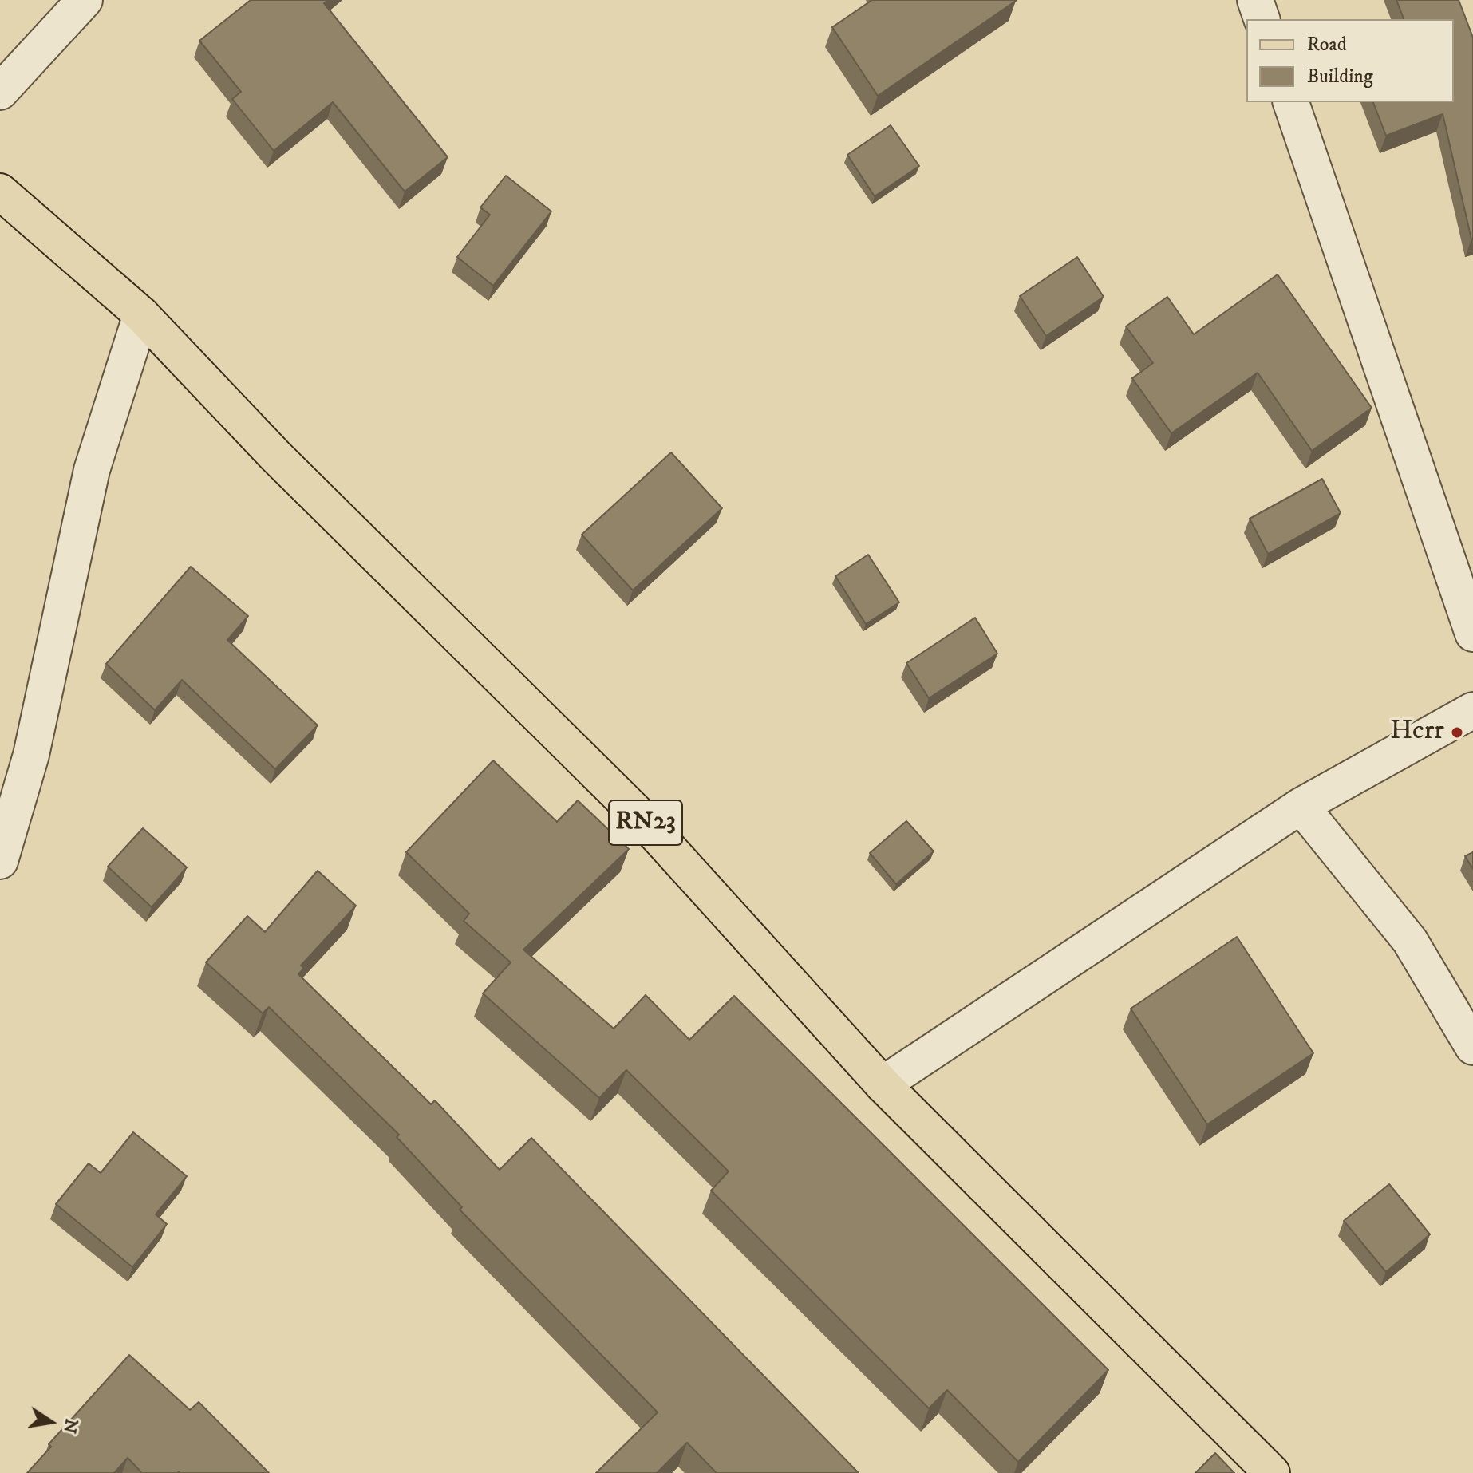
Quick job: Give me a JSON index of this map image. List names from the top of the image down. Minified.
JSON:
{"streets":{"main road":["RN23"]},"places":["Hcrr"],"legend":["Road","Building"],"north":"right"}
